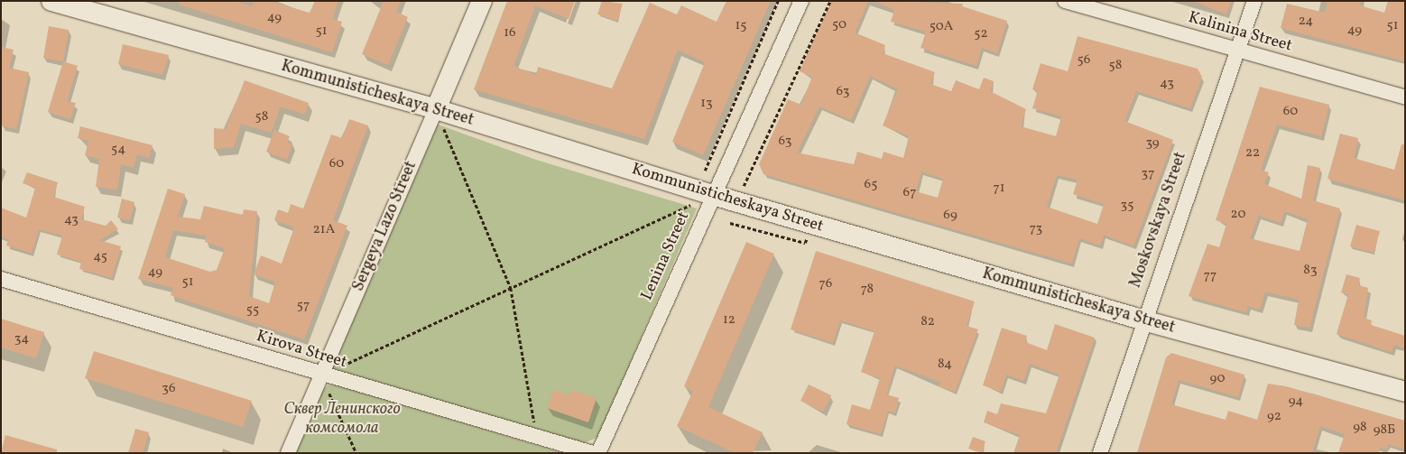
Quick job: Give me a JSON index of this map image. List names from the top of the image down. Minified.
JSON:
{"streets":{"main road":["Kommunisticheskaya Street","Sergeya Lazo Street"],"street":["Kalinina Street","Moskovskaya Street","Lenina Street","Kirova Street"]},"crossings":[["Kalinina Street","Moskovskaya Street"],["Kommunisticheskaya Street","Moskovskaya Street"],["Kommunisticheskaya Street","Sergeya Lazo Street"],["Kommunisticheskaya Street","Lenina Street"],["Sergeya Lazo Street","Kirova Street"]],"parks":["Сквер Ленинского комсомола"],"house_numbers":["49","24","50","15","51","50A","49","51","16","52","56","58","43","63","13","60","58","63","39","54","22","60","37","65","71","67","35","20","69","43","73","21А","45","83","49","77","51","76","78","57","55","12","82","34","84","90","36","94","92","98","98Б"]}
